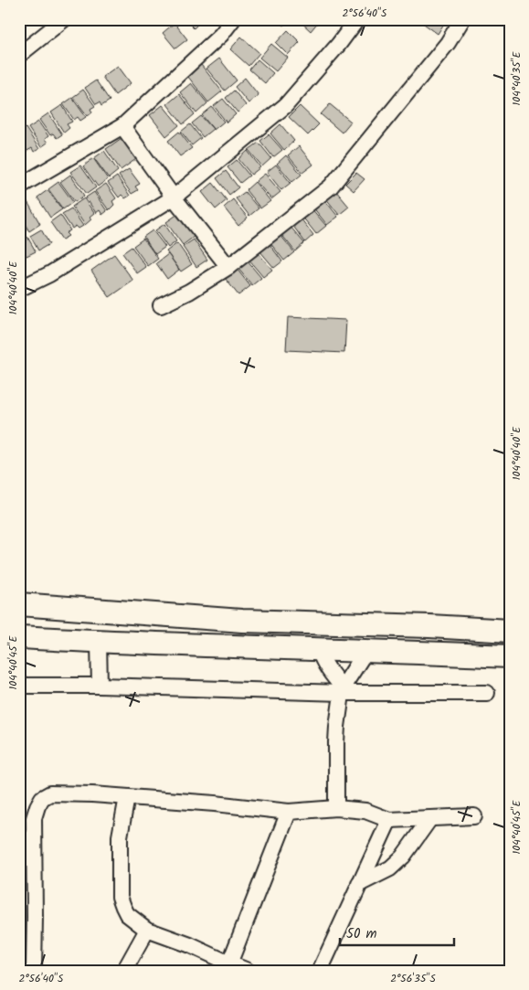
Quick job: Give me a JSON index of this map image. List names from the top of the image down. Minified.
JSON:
{"scale_bar":"50 m","coordinates":["2°56'40\"S","104°40'35\"E","104°40'40\"E","104°40'45\"E","2°56'35\"S"]}
